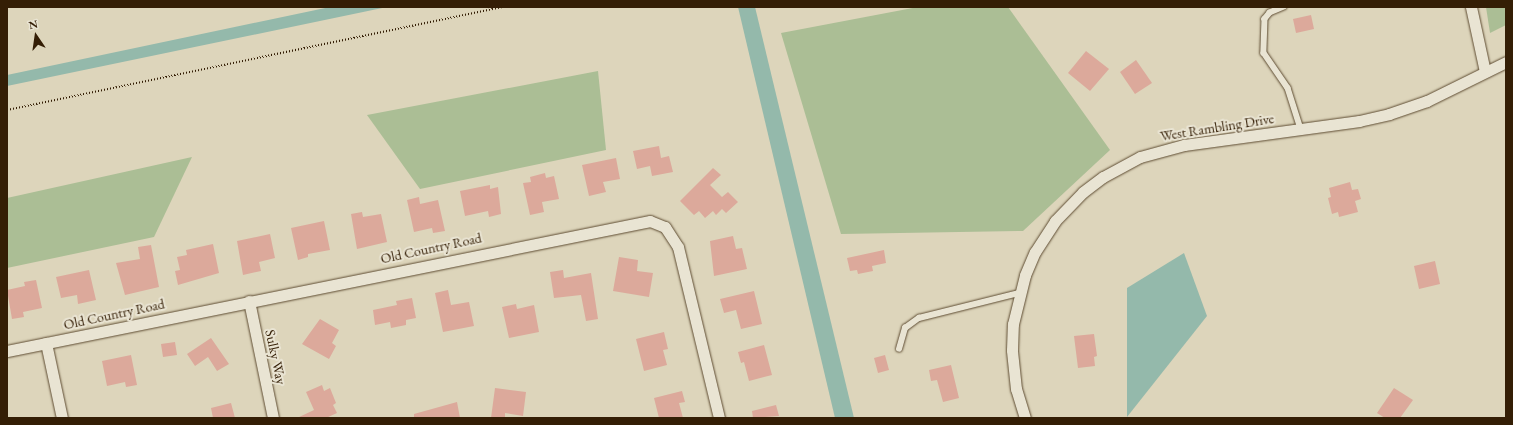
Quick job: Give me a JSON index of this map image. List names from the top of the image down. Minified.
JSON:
{"streets":{"street":["West Rambling Drive","Old Country Road","Sulky Way"]},"crossings":[["Old Country Road","Sulky Way"]],"north":"top"}
